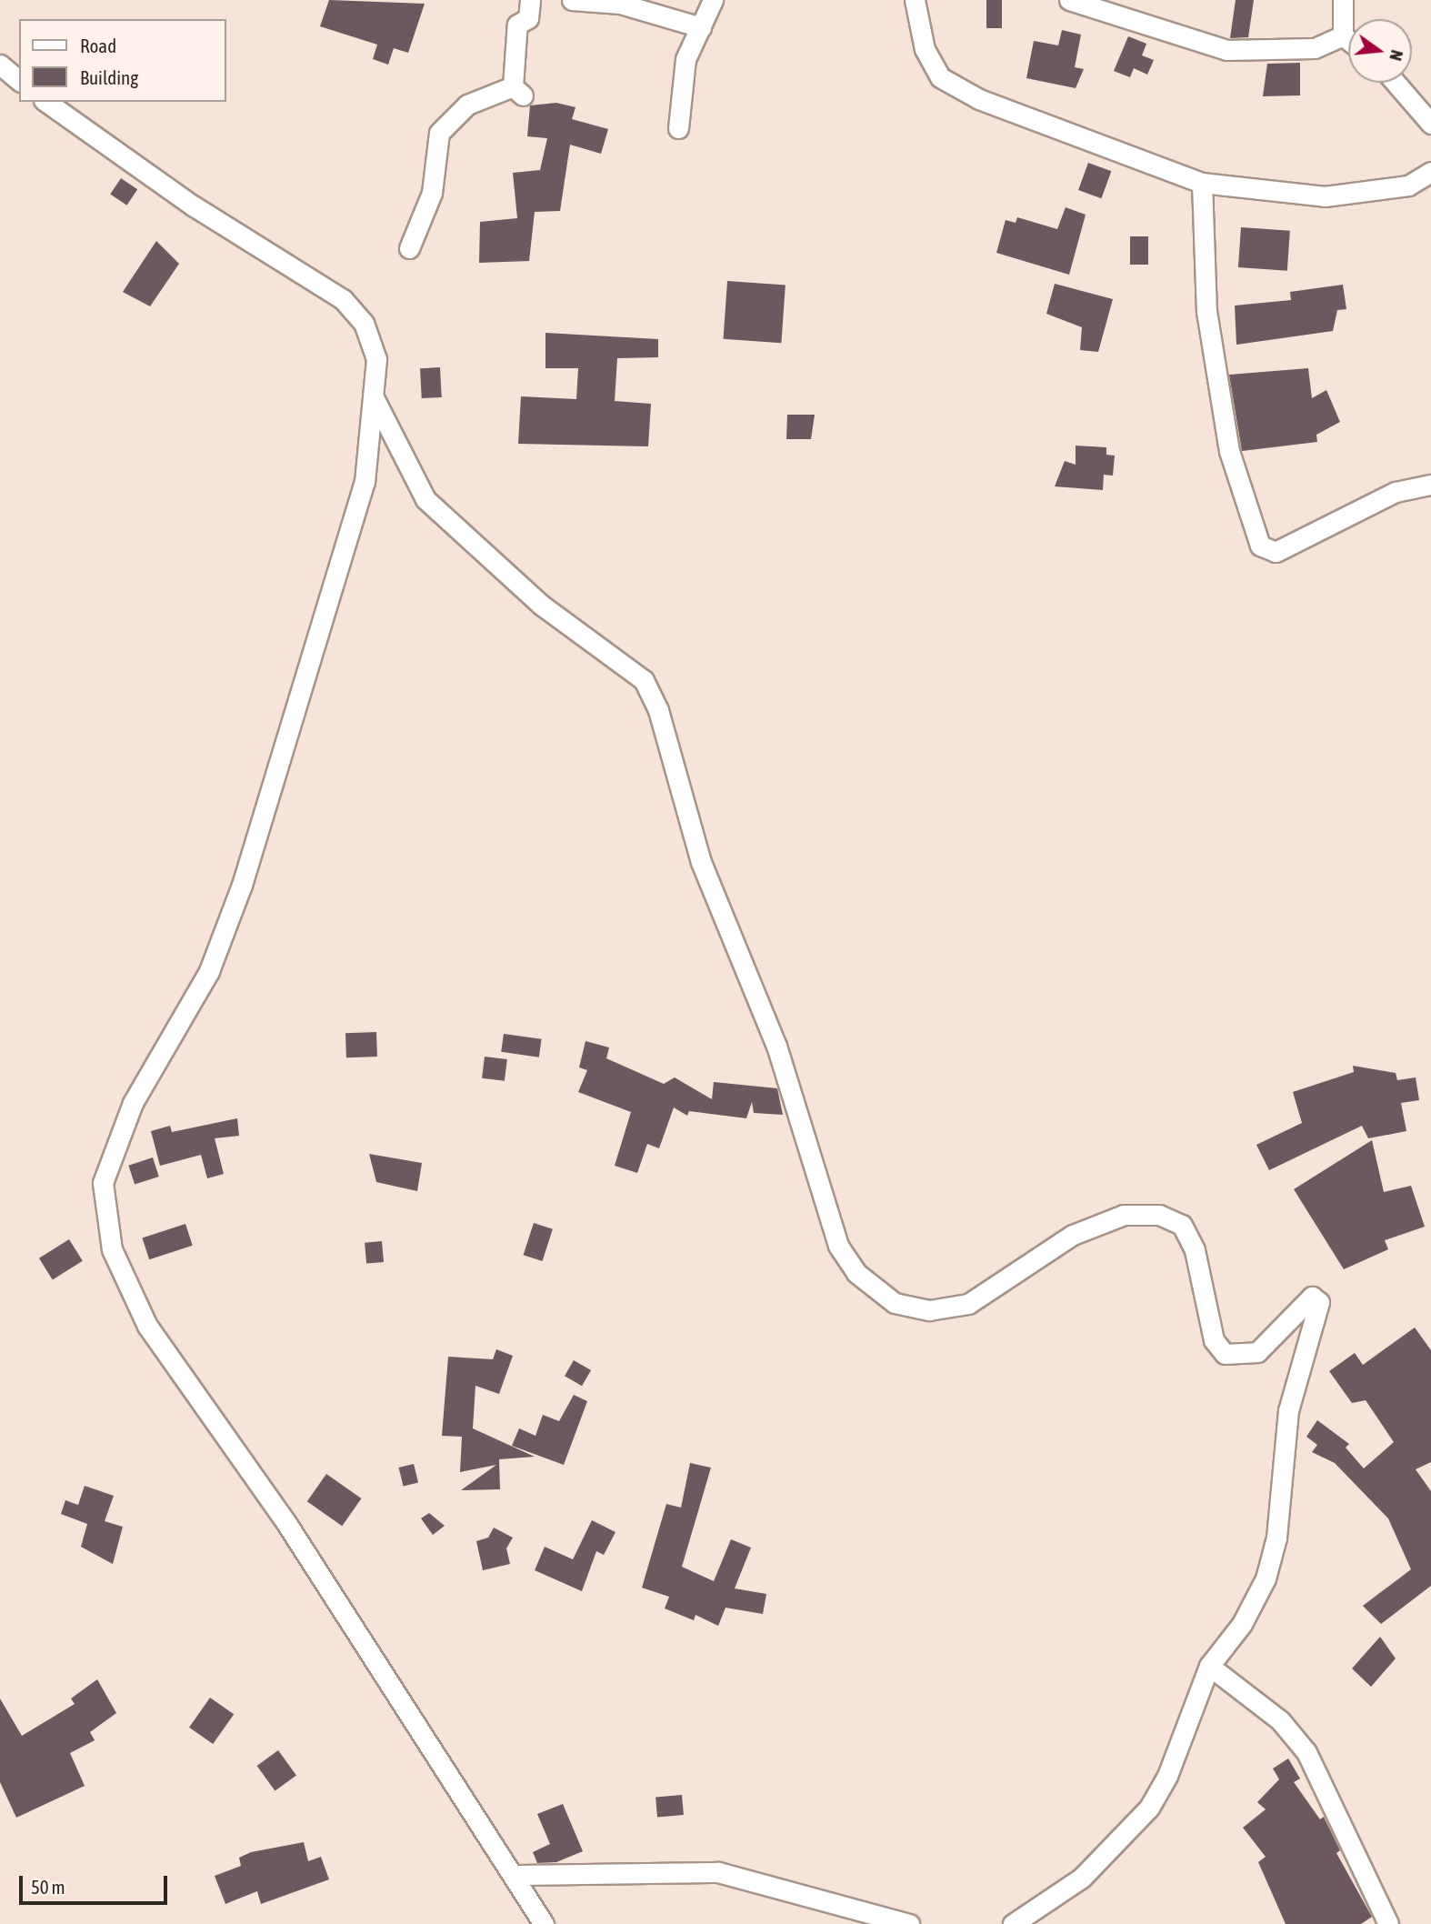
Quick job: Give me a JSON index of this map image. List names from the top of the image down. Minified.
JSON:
{"legend":["Road","Building"],"scale_bar":"50 m","north":"right"}
